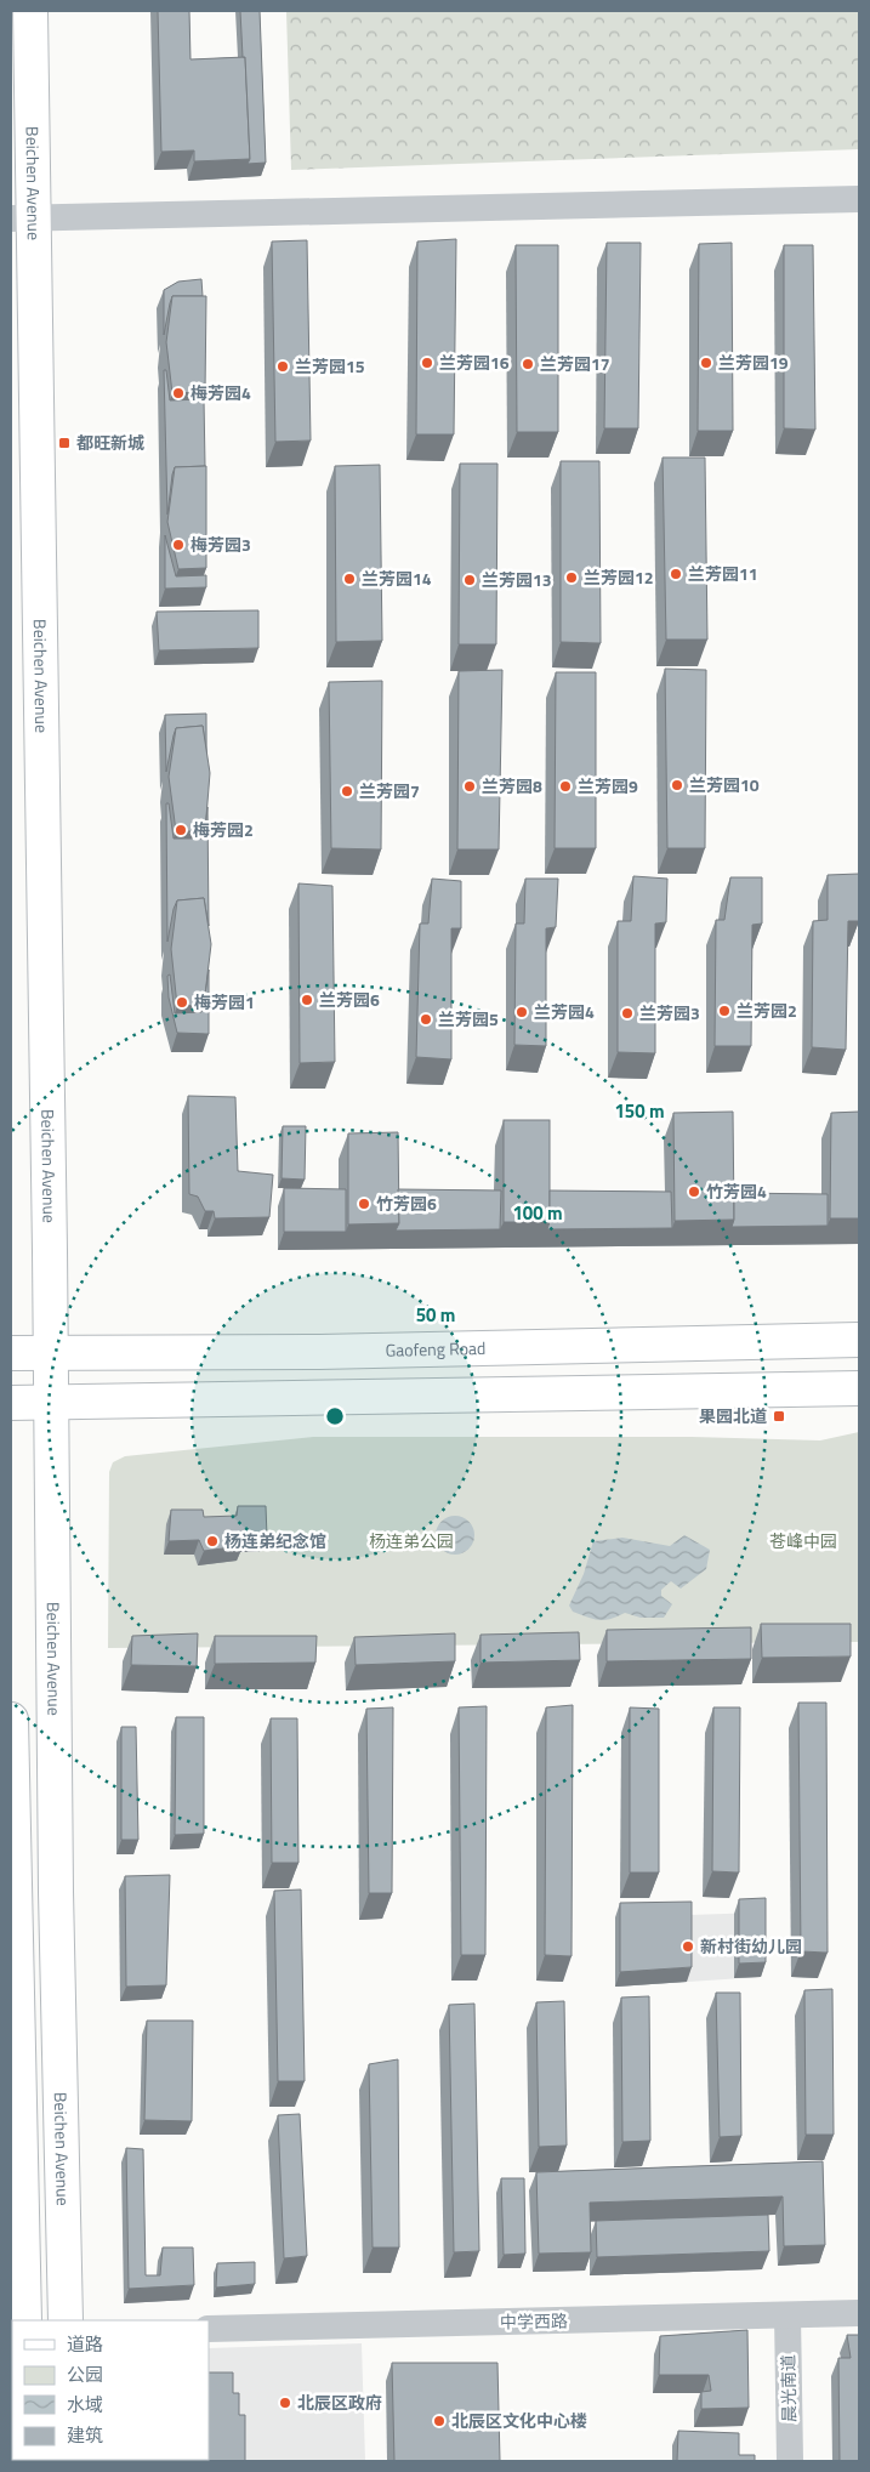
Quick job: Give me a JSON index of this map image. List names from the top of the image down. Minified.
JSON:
{"streets":{"main road":["Beichen Avenue","Gaofeng Road"],"street":["中学西路","晨光南道"]},"crossings":[["Beichen Avenue","Gaofeng Road"],["中学西路","晨光南道"]],"parks":["杨连弟公园","苍峰中园"],"places":{"other":["兰芳园16","兰芳园19","兰芳园17","兰芳园15","梅芳园4","梅芳园3","兰芳园11","兰芳园12","兰芳园14","兰芳园13","兰芳园10","兰芳园8","兰芳园9","兰芳园7","梅芳园2","兰芳园6","梅芳园1","兰芳园2","兰芳园4","兰芳园3","兰芳园5","竹芳园4","竹芳园6","杨连弟纪念馆","新村街幼儿园","北辰区政府","北辰区文化中心楼"],"transit":["都旺新城","果园北道"]},"legend":["道路","公园","水域","建筑"],"rings":["150 m","100 m","50 m"]}
